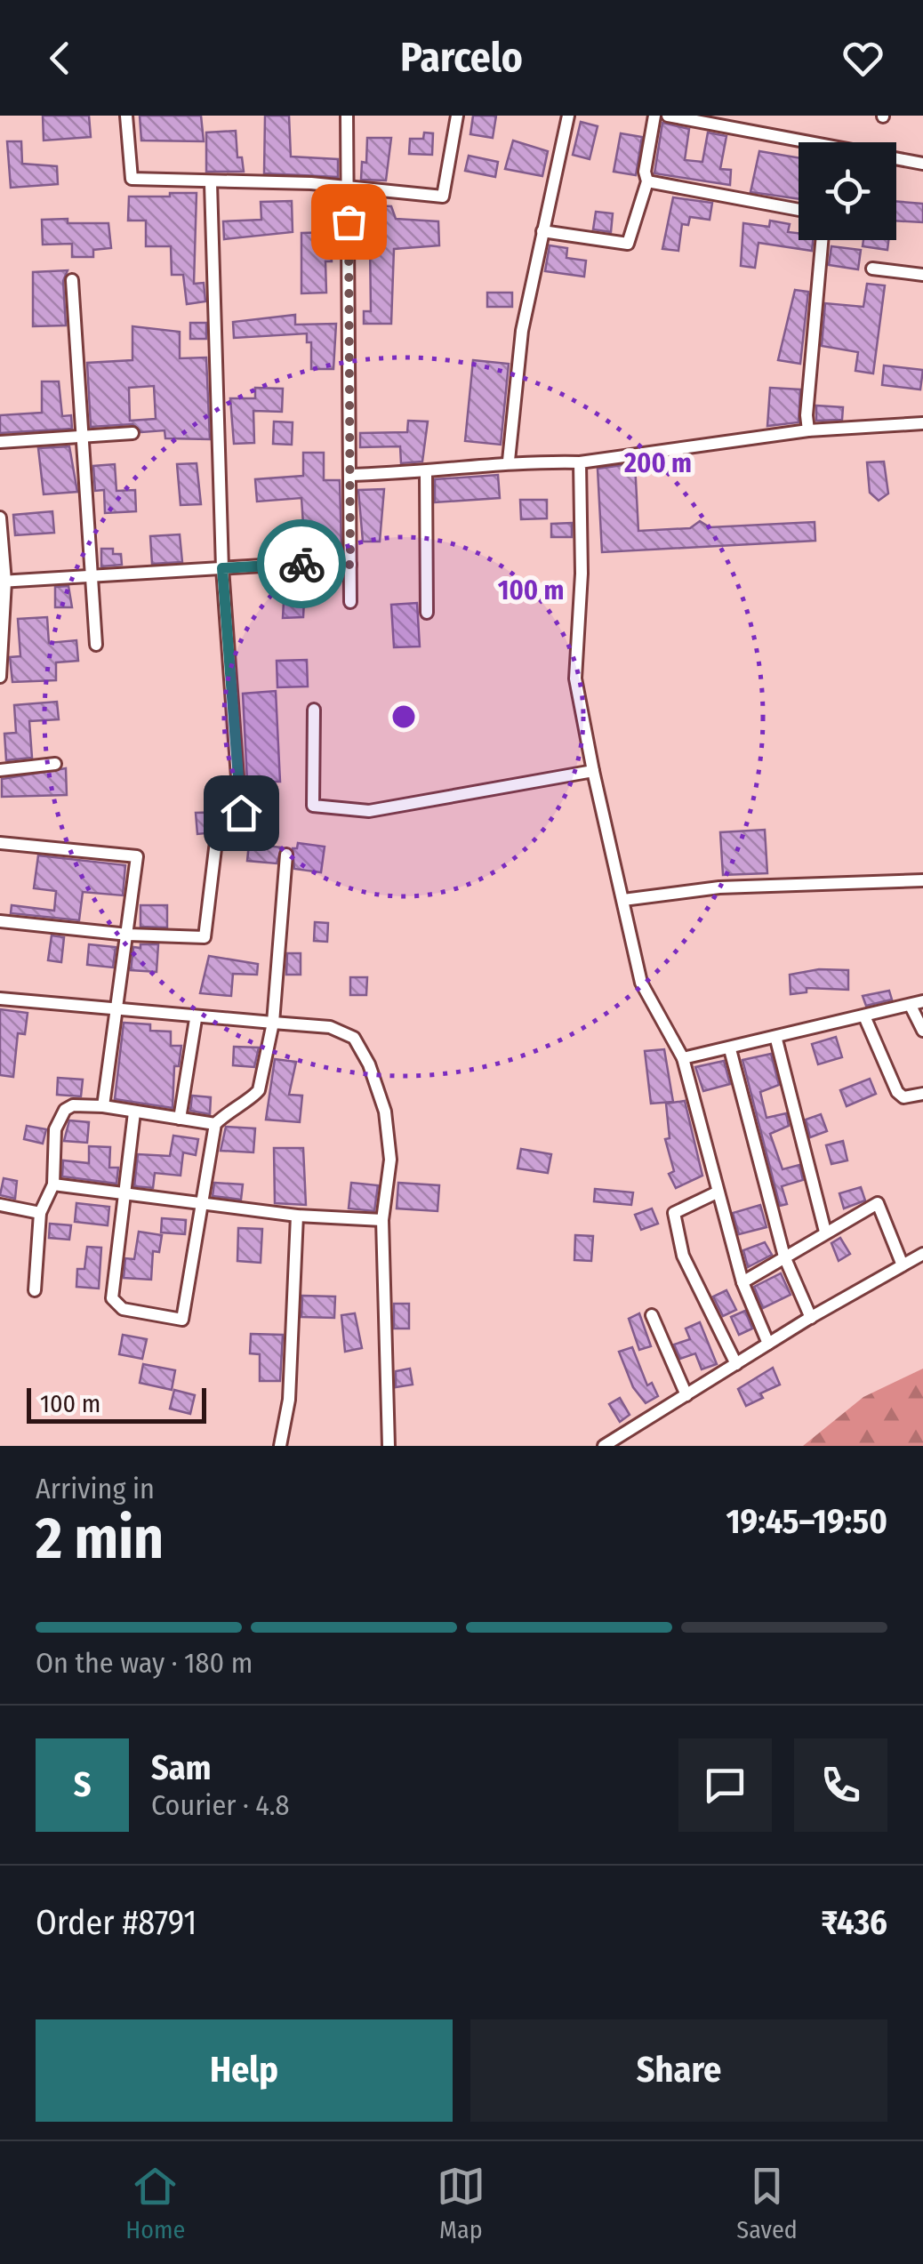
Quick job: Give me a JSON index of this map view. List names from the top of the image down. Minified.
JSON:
{"scale_bar":"100 m","page":{"header":"Parcelo","scale":"100 m","heading":["2 min","Arriving in","19:45–19:50"],"panel":["Sam","Courier · 4.8","Order #8791","₹436"],"bar":"On the way · 180 m","round":"S","buttons":["Help","Share"],"tabs":["Home","Map","Saved"]},"rings":["200 m","100 m"]}
